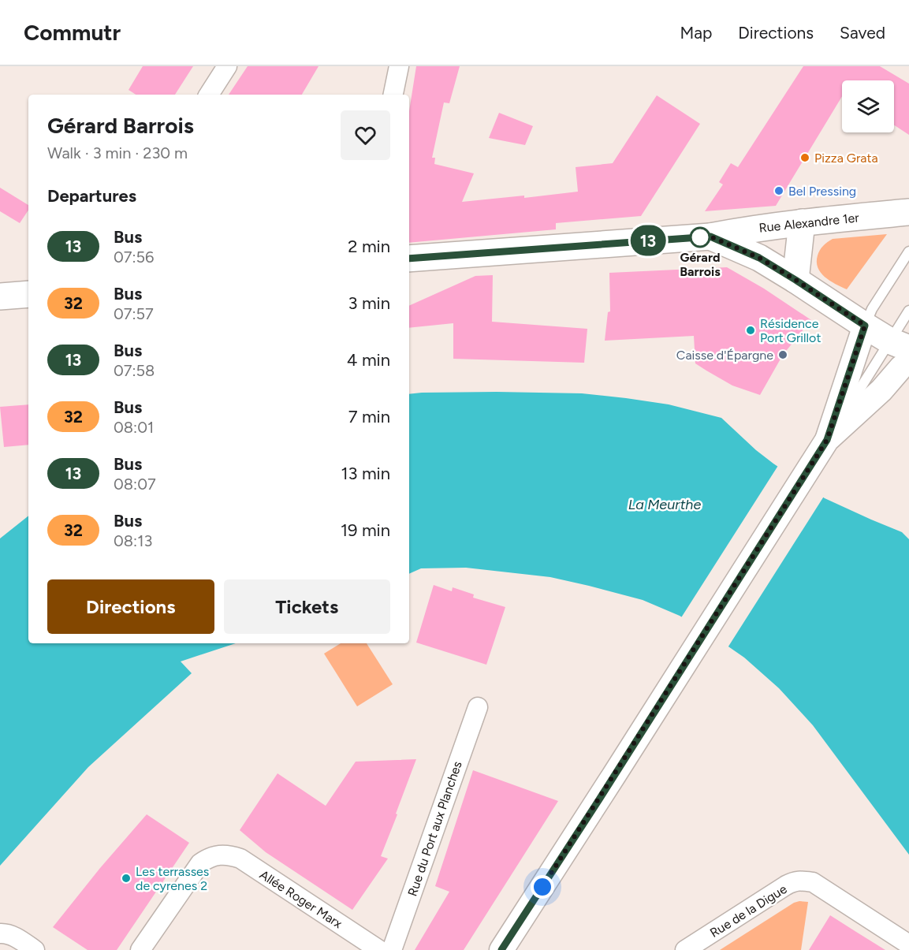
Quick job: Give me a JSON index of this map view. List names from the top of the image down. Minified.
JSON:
{"streets":{"main road":["Rue Alexandre 1er"],"street":["Rue du Port aux Planches","Allée Roger Marx","Rue de la Digue"]},"water":["La Meurthe"],"places":["Pizza Grata","Bel Pressing","Gérard Barrois","Résidence Port Grillot","Caisse d'Épargne","Les terrasses de cyrenes 2"],"lines":["bus line 13"],"page":{"header":"Commutr","nav":["Map","Directions","Saved"],"on_map":"13","heading":[["Gérard Barrois","Walk · 3 min · 230 m"],"Departures"],"list":[{"mark":"13","name":"Bus","note":"07:56","value":"2 min"},{"mark":"32","name":"Bus","note":"07:57","value":"3 min"},{"mark":"13","name":"Bus","note":"07:58","value":"4 min"},{"mark":"32","name":"Bus","note":"08:01","value":"7 min"},{"mark":"13","name":"Bus","note":"08:07","value":"13 min"},{"mark":"32","name":"Bus","note":"08:13","value":"19 min"}],"buttons":["Directions","Tickets"]}}
